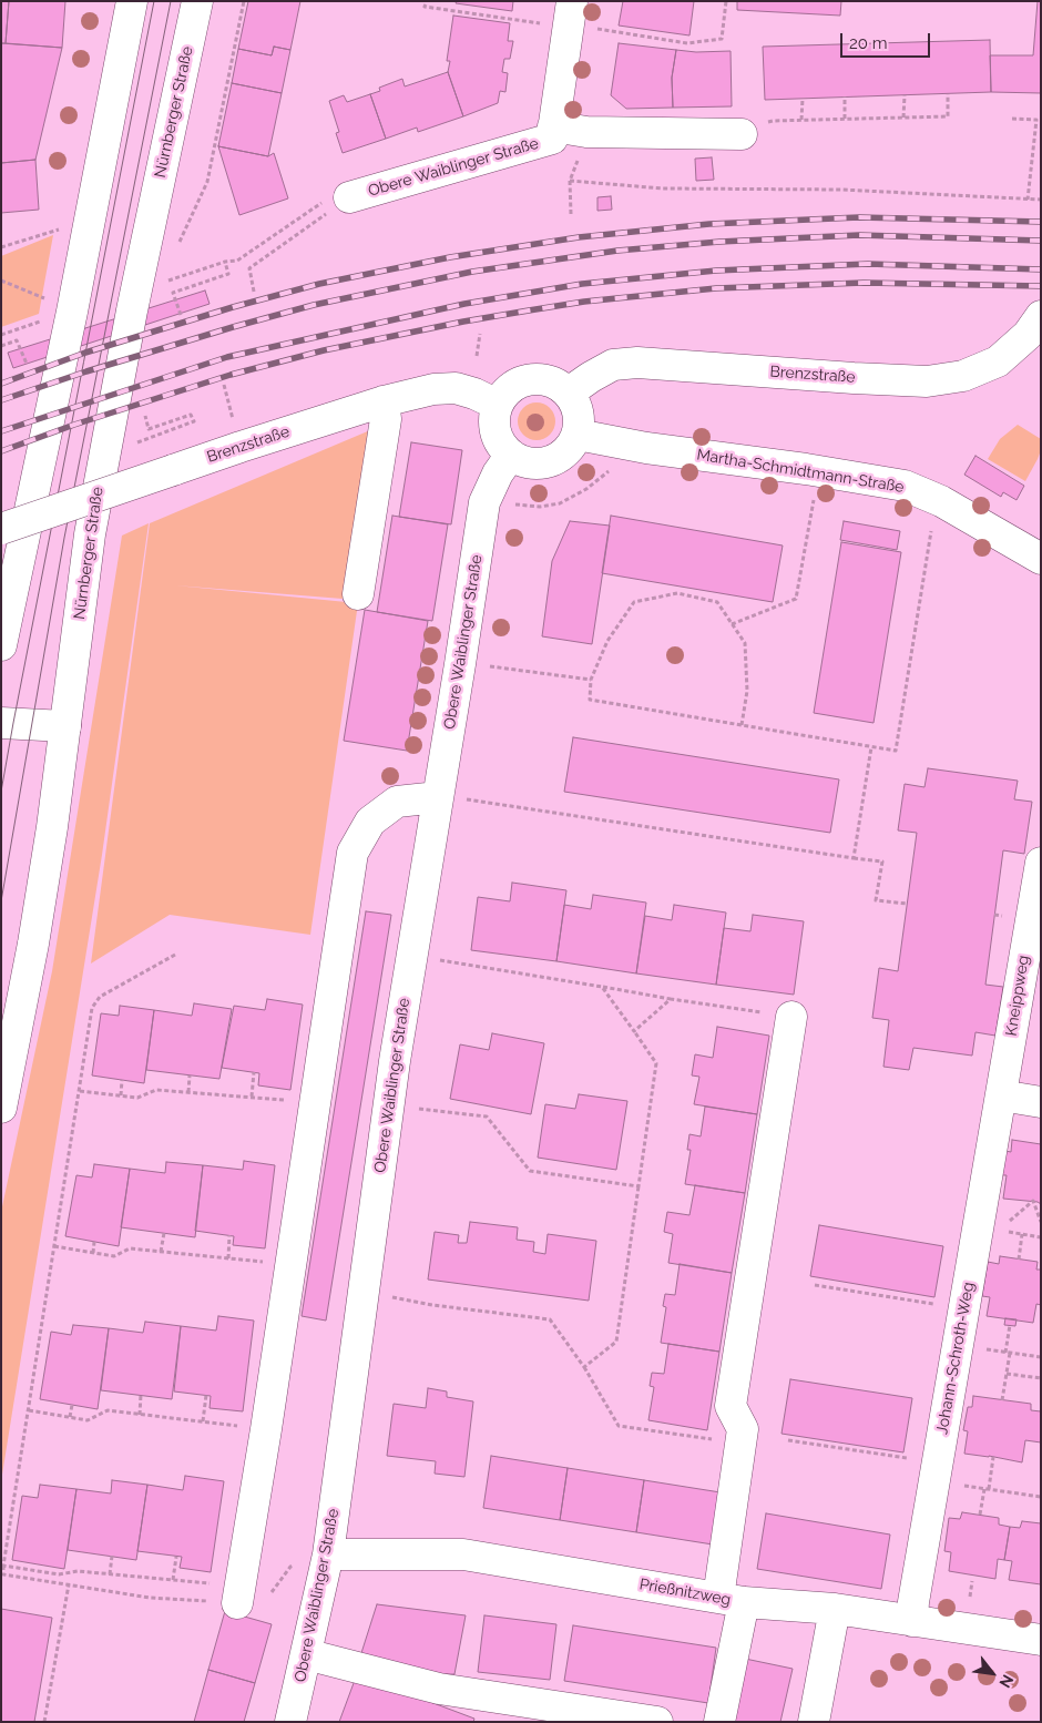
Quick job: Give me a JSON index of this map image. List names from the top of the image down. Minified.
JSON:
{"streets":{"street":["Nürnberger Straße","Obere Waiblinger Straße","Brenzstraße","Martha-Schmidtmann-Straße","Kneippweg","Johann-Schroth-Weg","Prießnitzweg"]},"crossings":[["Obere Waiblinger Straße","Brenzstraße"],["Obere Waiblinger Straße","Martha-Schmidtmann-Straße"],["Obere Waiblinger Straße","Prießnitzweg"],["Brenzstraße","Martha-Schmidtmann-Straße"],["Kneippweg","Johann-Schroth-Weg"],["Johann-Schroth-Weg","Prießnitzweg"]],"scale_bar":"20 m","north":"bottom right"}
